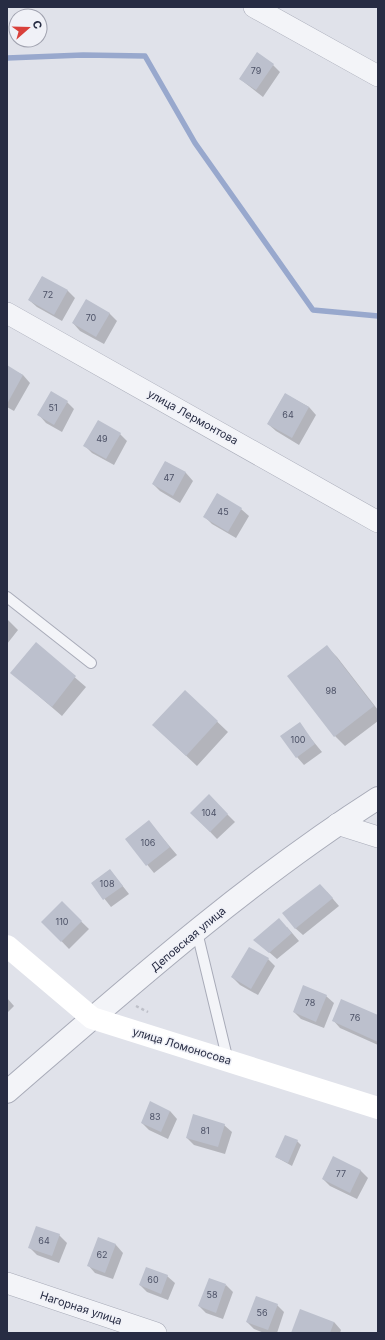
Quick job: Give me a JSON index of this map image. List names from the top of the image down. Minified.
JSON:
{"streets":{"main road":["улица Ломоносова"],"street":["улица Лермонтова","Деповская улица","Нагорная улица"]},"crossings":[["Деповская улица","улица Ломоносова"]],"house_numbers":["79","72","70","51","64","49","47","45","98","100","104","106","108","110","78","76","83","81","77","64","62","60","58","56"],"north":"right"}
